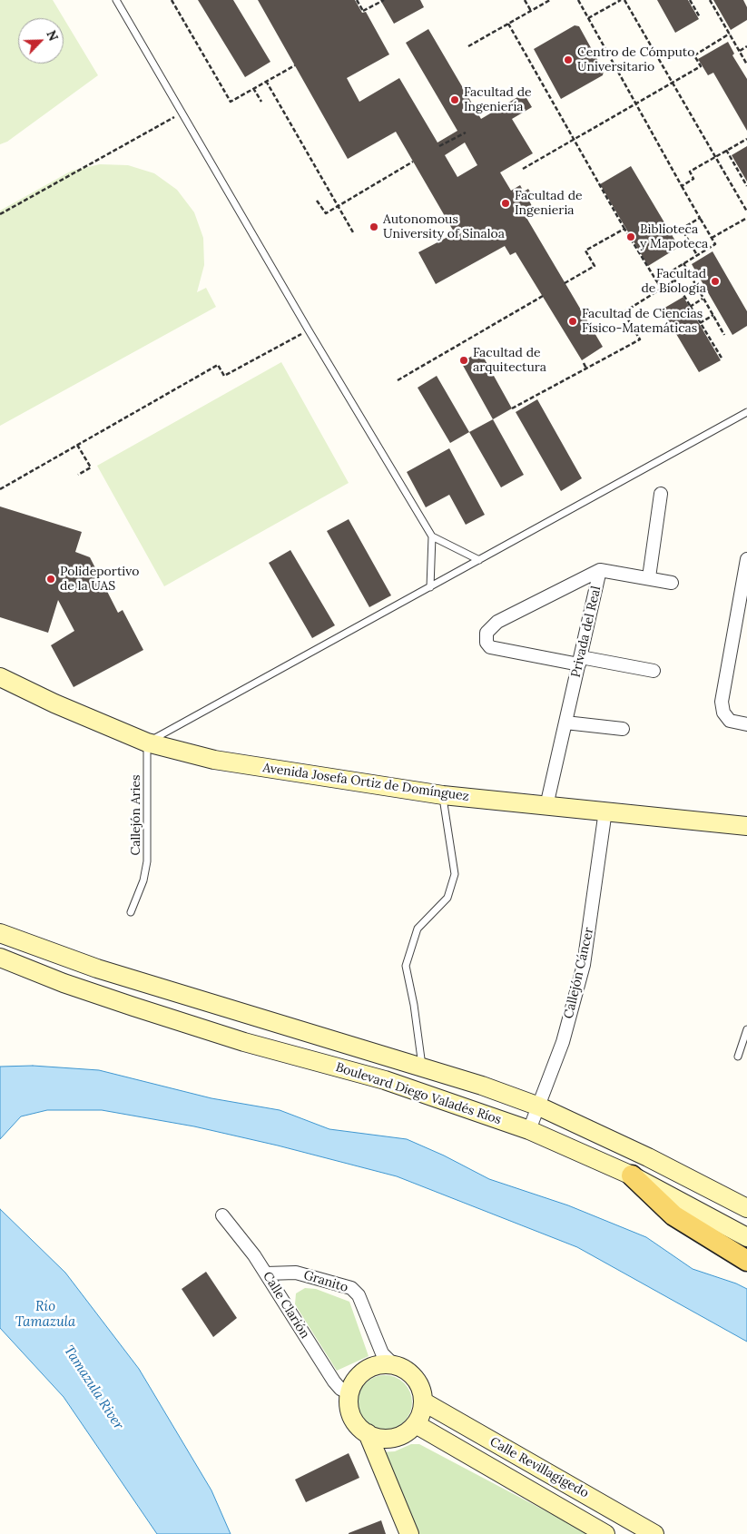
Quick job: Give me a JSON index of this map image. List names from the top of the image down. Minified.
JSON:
{"streets":{"street":["Privada del Real","Avenida Josefa Ortiz de Domínguez","Callejón Cáncer","Boulevard Diego Valadés Ríos","Granito","Calle Clarión","Calle Revillagigedo"],"lane":["Callejón Aries"]},"crossings":[["Privada del Real","Avenida Josefa Ortiz de Domínguez"],["Avenida Josefa Ortiz de Domínguez","Callejón Aries"],["Avenida Josefa Ortiz de Domínguez","Callejón Cáncer"],["Callejón Cáncer","Boulevard Diego Valadés Ríos"],["Granito","Calle Clarión"],["Granito","Calle Revillagigedo"],["Calle Clarión","Calle Revillagigedo"]],"water":["Río Tamazula","Tamazula River"],"places":["Centro de Cómputo Universitario","Facultad de Ingeniería","Facultad de Ingenieria","Autonomous University of Sinaloa","Biblioteca y Mapoteca","Facultad de Biología","Facultad de Ciencias Físico-Matemáticas","Facultad de arquitectura","Polideportivo de la UAS"],"north":"top right"}
